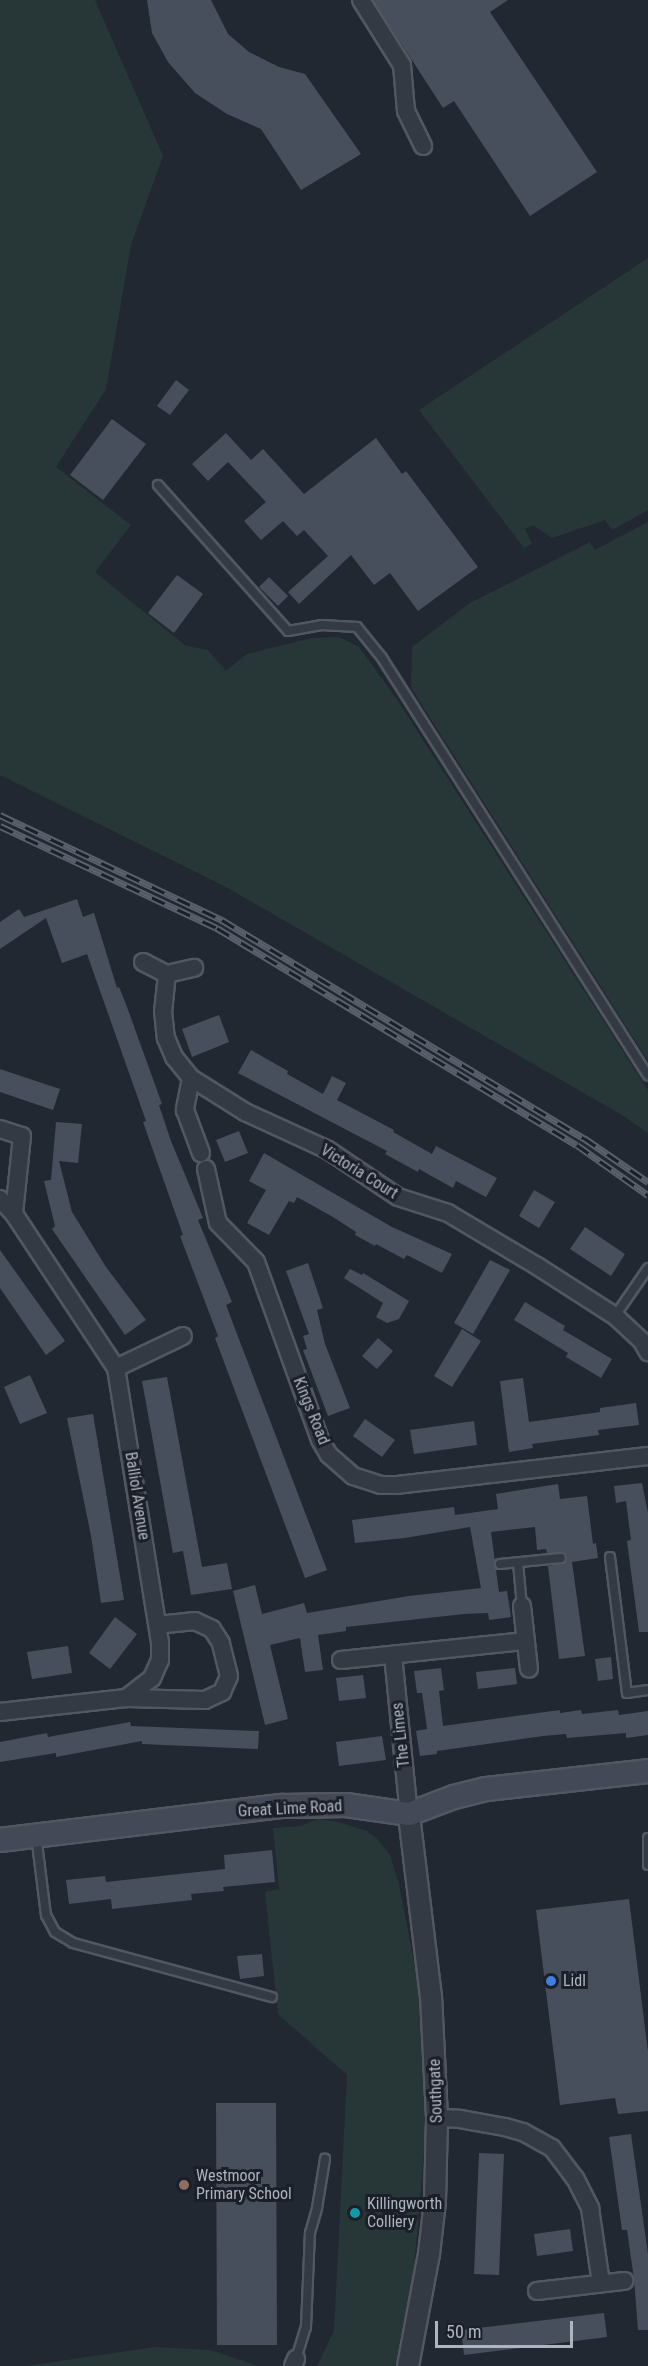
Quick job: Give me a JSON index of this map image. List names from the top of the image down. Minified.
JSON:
{"streets":{"main road":["Great Lime Road"],"street":["Victoria Court","Kings Road","Balliol Avenue","The Limes","Southgate"]},"crossings":[["The Limes","Great Lime Road"],["The Limes","Southgate"],["Great Lime Road","Southgate"]],"places":["Lidl","Westmoor Primary School","Killingworth Colliery"],"scale_bar":"50 m"}
